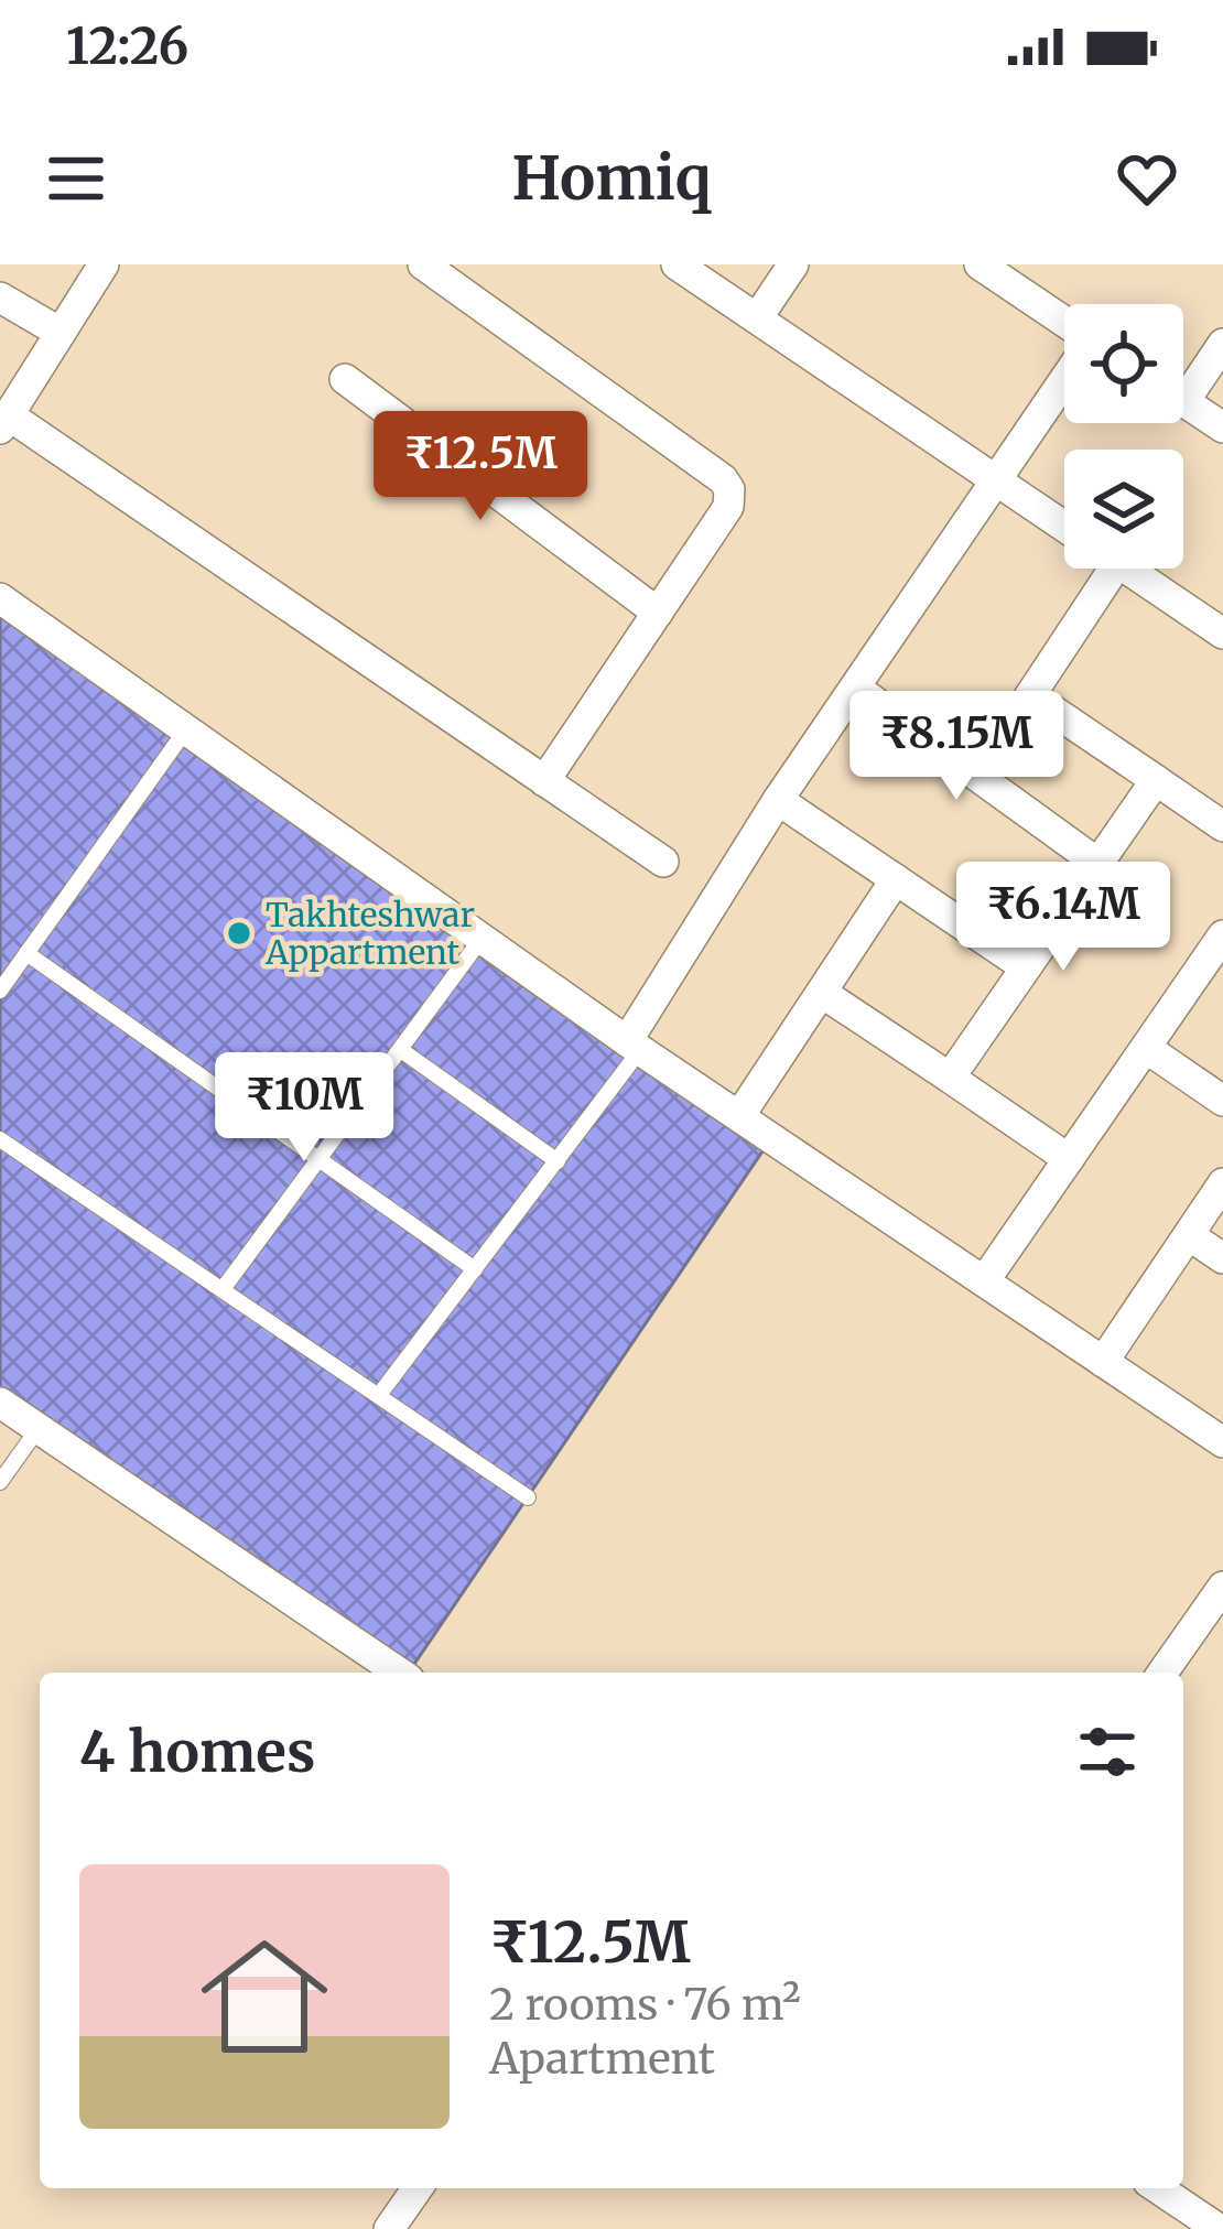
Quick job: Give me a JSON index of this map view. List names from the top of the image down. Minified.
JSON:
{"places":["Takhteshwar Appartment"],"page":{"status":"12:26","header":"Homiq","price":["₹12.5M","₹8.15M","₹6.14M","₹10M"],"heading":"4 homes","list":[{"name":"₹12.5M","note":"2 rooms · 76 m² · Apartment"}]}}
